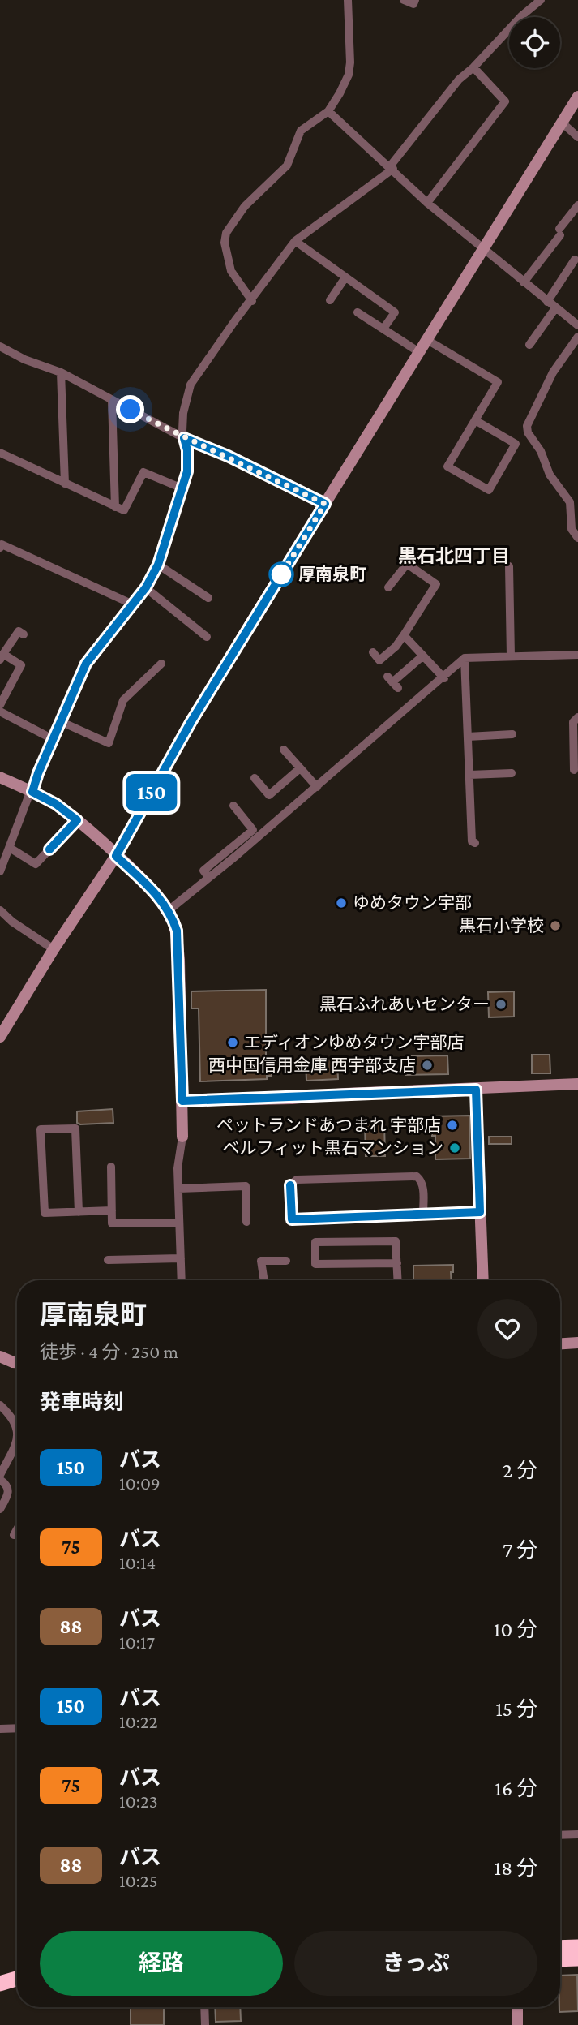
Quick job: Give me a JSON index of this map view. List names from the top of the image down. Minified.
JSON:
{"districts":["黒石北四丁目"],"places":["厚南泉町","ゆめタウン宇部","黒石小学校","黒石ふれあいセンター","エディオンゆめタウン宇部店","西中国信用金庫 西宇部支店","ペットランドあつまれ 宇部店","ベルフィット黒石マンション"],"lines":["bus line 150"],"page":{"on_map":"150","heading":[["厚南泉町","徒歩 · 4 分 · 250 m"],"発車時刻"],"list":[{"mark":"150","name":"バス","note":"10:09","value":"2 分"},{"mark":"75","name":"バス","note":"10:14","value":"7 分"},{"mark":"88","name":"バス","note":"10:17","value":"10 分"},{"mark":"150","name":"バス","note":"10:22","value":"15 分"},{"mark":"75","name":"バス","note":"10:23","value":"16 分"},{"mark":"88","name":"バス","note":"10:25","value":"18 分"}],"buttons":["経路","きっぷ"]}}
